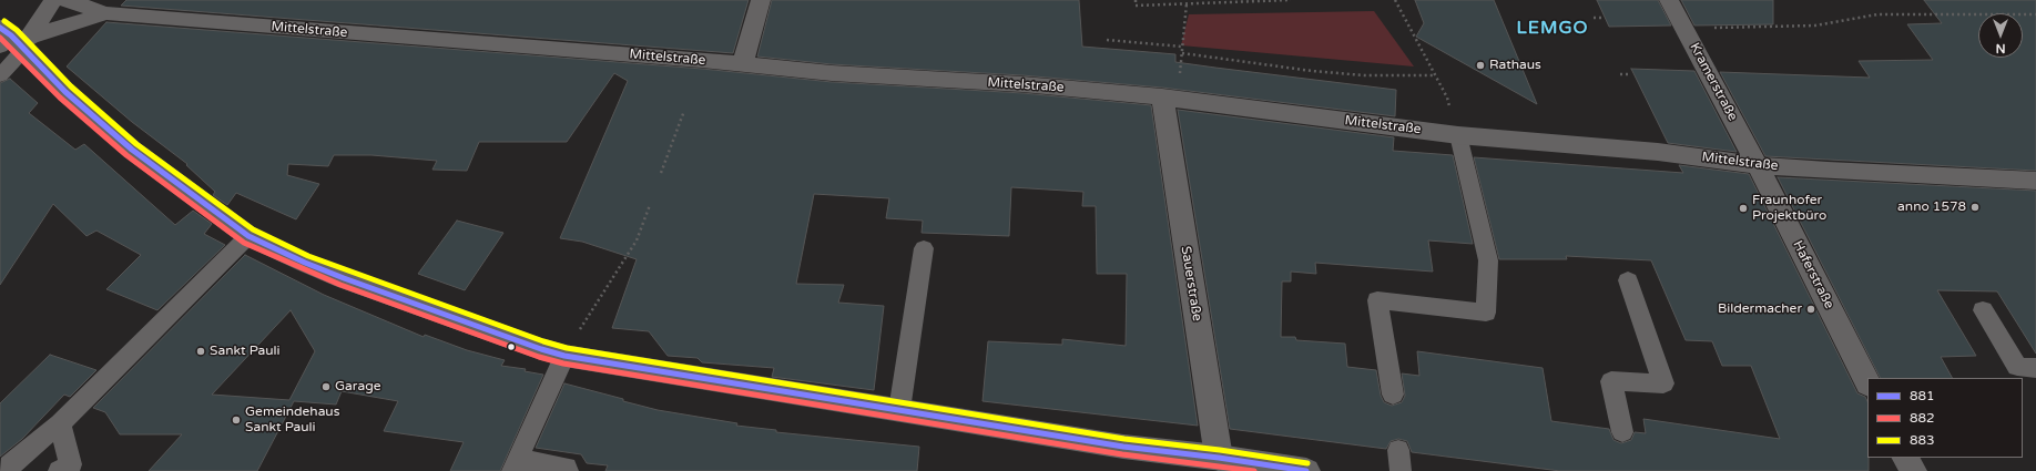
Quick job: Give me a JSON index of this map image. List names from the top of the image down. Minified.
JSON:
{"streets":{"street":["Mittelstraße","Kramerstraße","Haferstraße","Sauerstraße"]},"crossings":[["Mittelstraße","Kramerstraße"],["Mittelstraße","Haferstraße"],["Mittelstraße","Sauerstraße"],["Kramerstraße","Haferstraße"]],"districts":["LEMGO"],"places":["Rathaus","anno 1578","Fraunhofer Projektbüro","Bildermacher","Sankt Pauli","Garage","Gemeindehaus Sankt Pauli"],"lines":["transit line 883","transit line 881","transit line 882"],"legend":["881","882","883"],"north":"bottom"}
